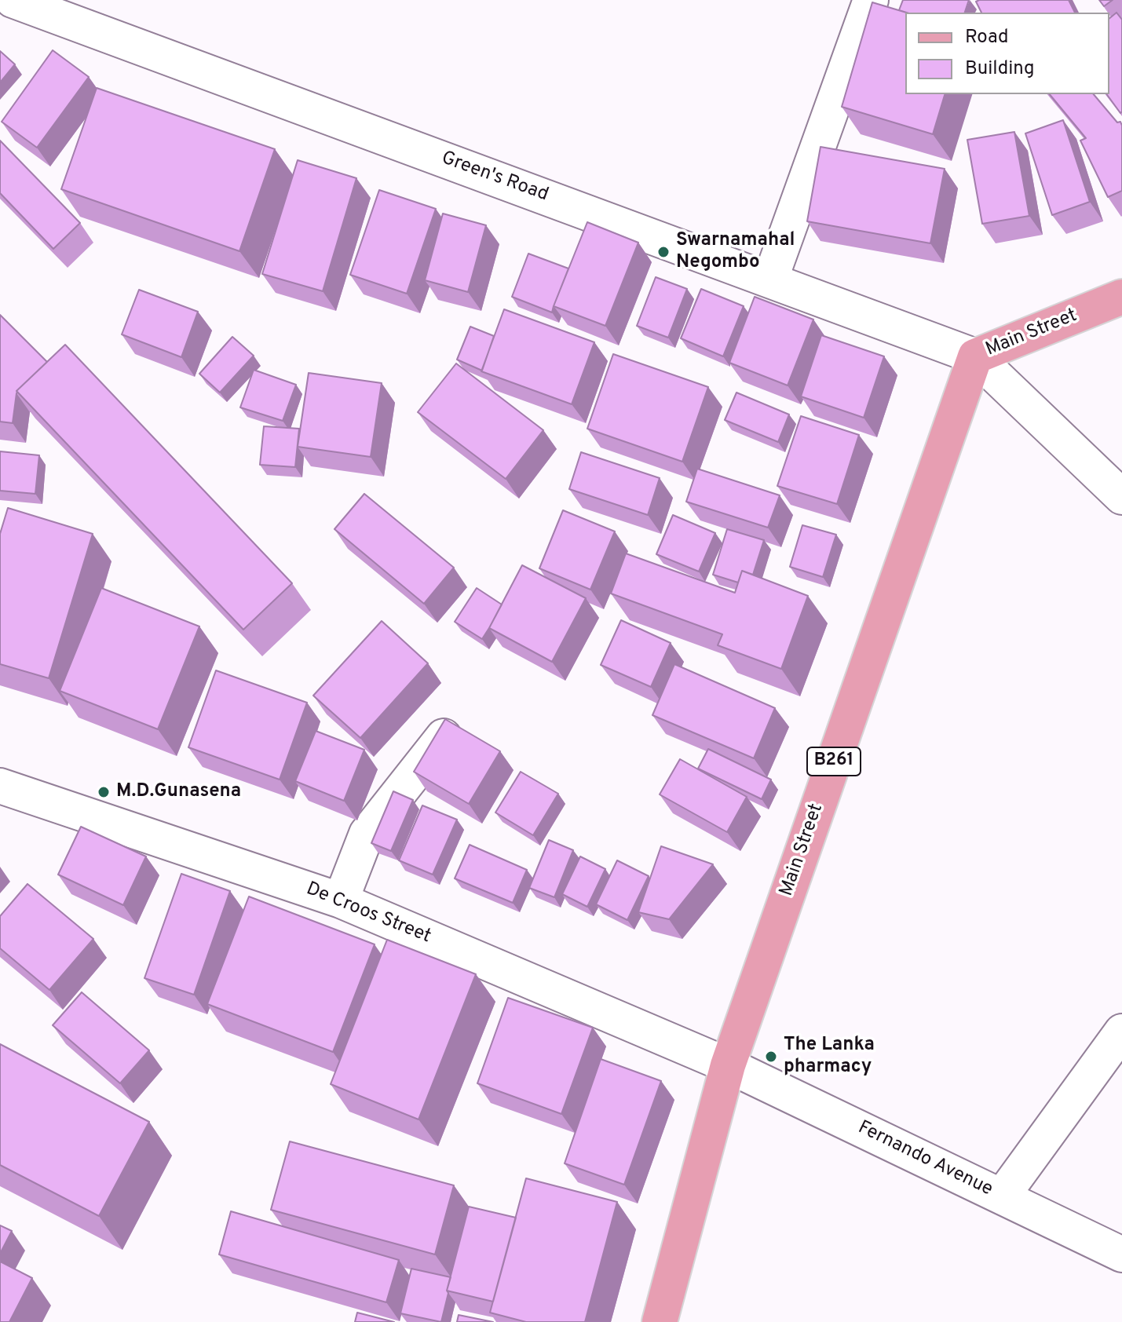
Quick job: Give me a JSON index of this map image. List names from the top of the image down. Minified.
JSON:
{"streets":{"main road":["Main Street","B261"],"street":["Green's Road","De Croos Street","Fernando Avenue"]},"crossings":[["Green's Road","Main Street"],["Main Street","De Croos Street"],["Main Street","Fernando Avenue"],["De Croos Street","Fernando Avenue"]],"places":["Swarnamahal Negombo","M.D.Gunasena","The Lanka pharmacy"],"legend":["Road","Building"]}
